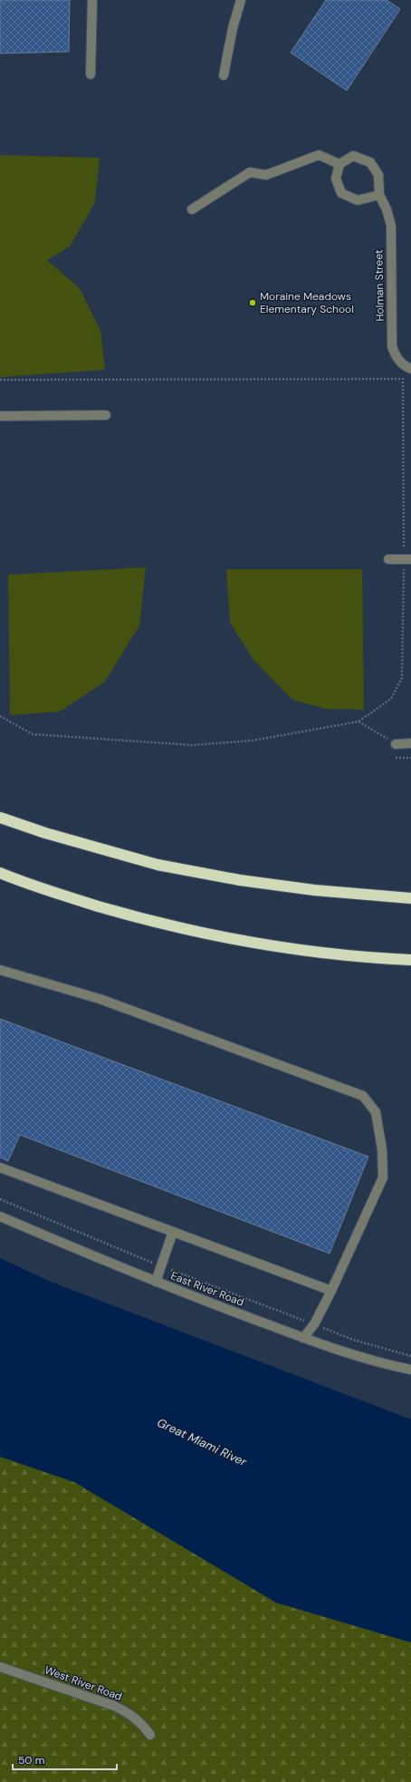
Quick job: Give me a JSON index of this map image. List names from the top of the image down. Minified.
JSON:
{"streets":{"street":["Holman Street","East River Road","West River Road"]},"water":["Great Miami River"],"places":["Moraine Meadows Elementary School"],"scale_bar":"50 m"}
